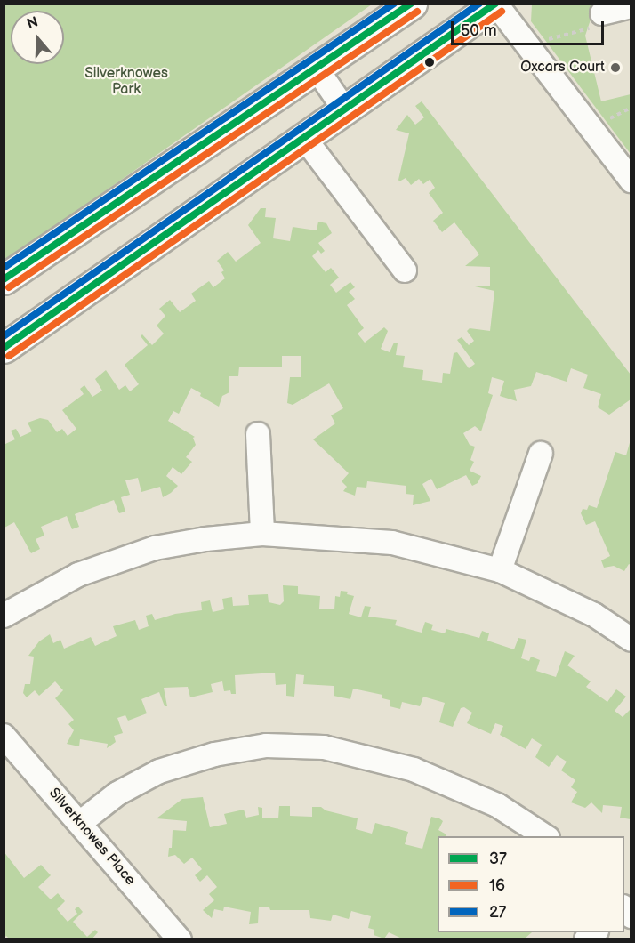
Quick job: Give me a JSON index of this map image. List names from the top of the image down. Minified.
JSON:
{"streets":{"street":["Silverknowes Place"]},"parks":["Silverknowes Park"],"places":["Oxcars Court"],"lines":["transit line 37","transit line 27","transit line 16"],"legend":["37","16","27"],"scale_bar":"50 m","north":"top"}
